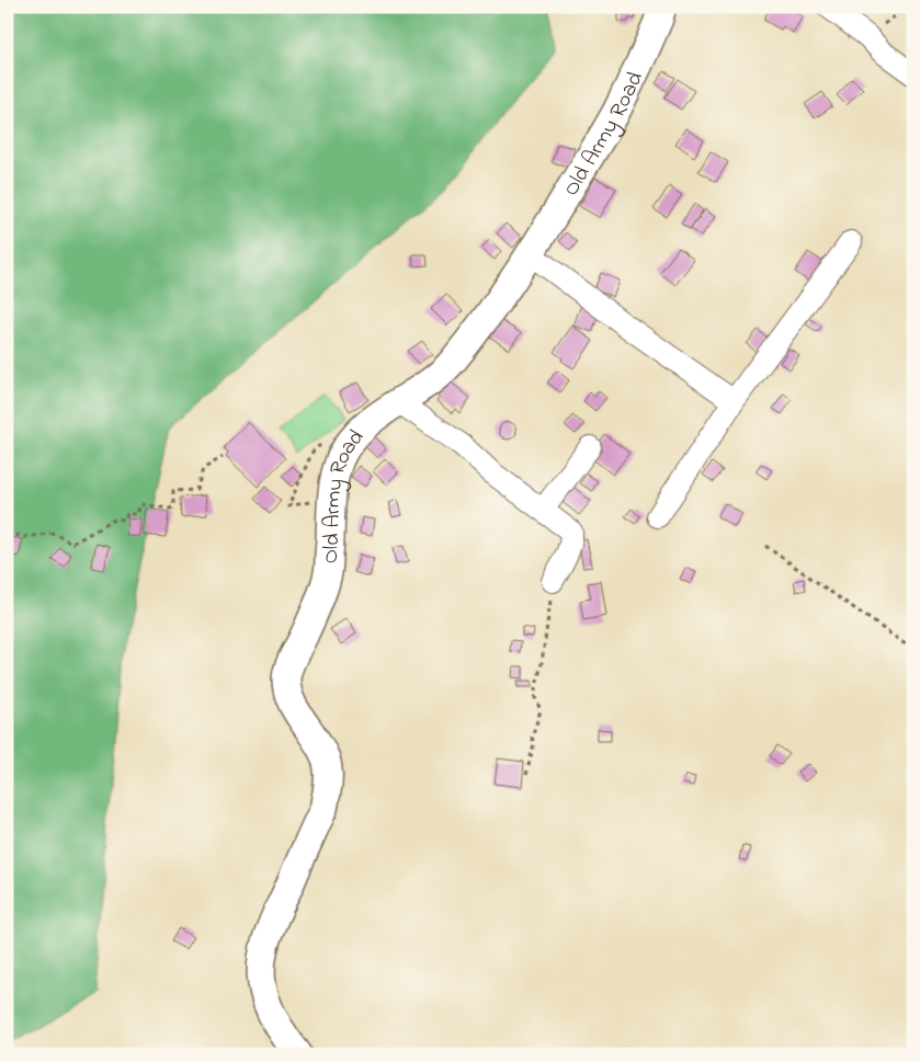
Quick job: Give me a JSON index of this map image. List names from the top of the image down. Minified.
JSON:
{"streets":{"street":["Old Army Road"]}}
